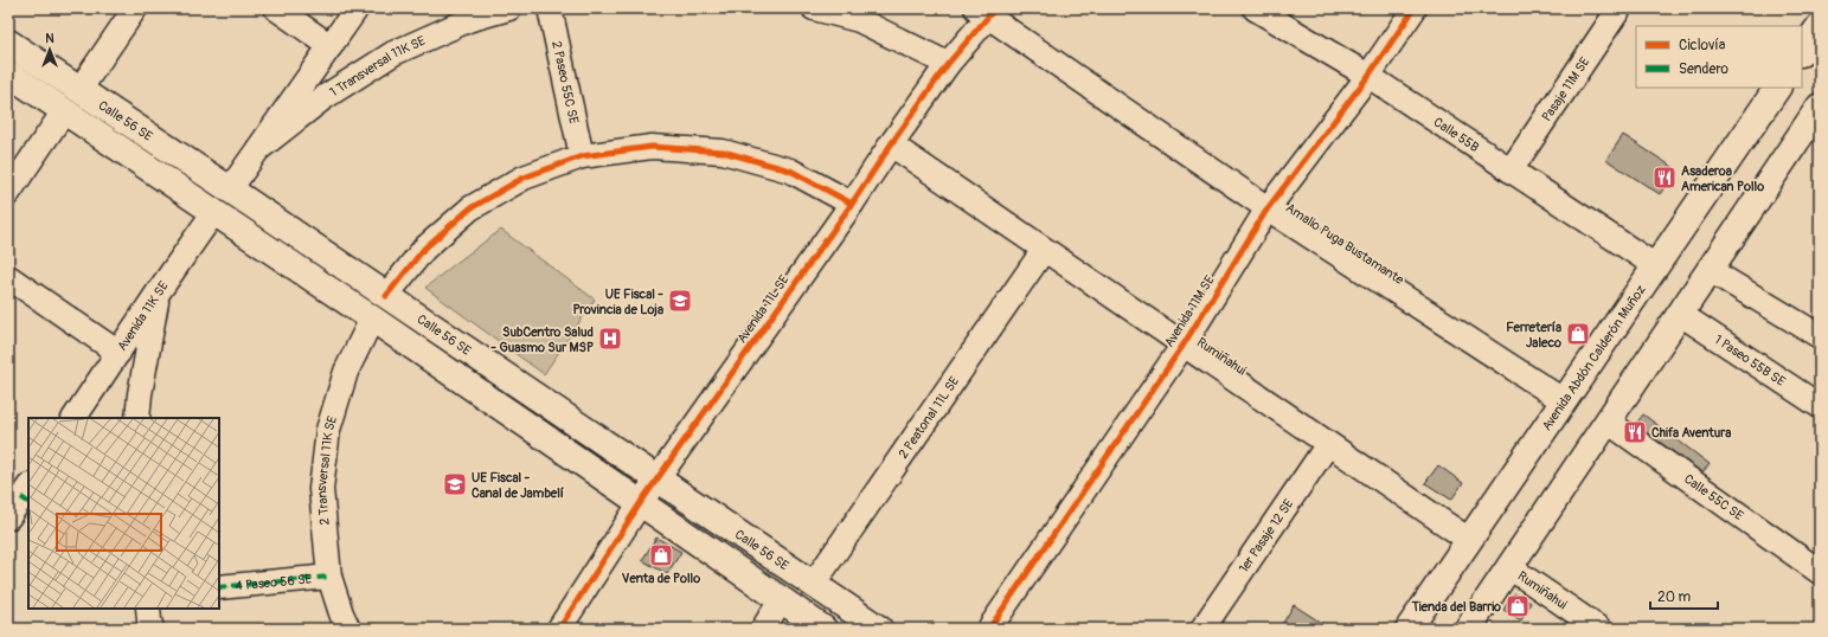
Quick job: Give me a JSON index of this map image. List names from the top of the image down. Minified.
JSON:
{"streets":{"main road":["Calle 56 SE","Avenida Abdón Calderón Muñoz"],"street":["1 Transversal 11K SE","2 Paseo 55C SE","Pasaje 11M SE","Calle 55B","Amalio Puga Bustamante","Avenida 11L SE","Avenida 11M SE","Avenida 11K SE","Rumiñahui","1 Paseo 55B SE","2 Peatonal 11L SE","2 Transversal 11K SE","Calle 55C SE","1er Pasaje 12 SE","4 Paseo 56 SE"]},"crossings":[["Pasaje 11M SE","Calle 55B"],["Calle 56 SE","Avenida 11L SE"],["Calle 56 SE","Avenida 11K SE"],["Calle 56 SE","2 Peatonal 11L SE"],["Calle 56 SE","2 Transversal 11K SE"],["Calle 55B","Avenida 11M SE"],["Calle 55B","Avenida Abdón Calderón Muñoz"],["Amalio Puga Bustamante","Avenida 11L SE"],["Amalio Puga Bustamante","Avenida 11M SE"],["Amalio Puga Bustamante","Avenida Abdón Calderón Muñoz"],["Avenida 11L SE","Rumiñahui"],["Avenida 11M SE","Rumiñahui"],["Rumiñahui","Avenida Abdón Calderón Muñoz"],["Rumiñahui","2 Peatonal 11L SE"],["Rumiñahui","1er Pasaje 12 SE"],["2 Transversal 11K SE","4 Paseo 56 SE"]],"places":{"restaurant":["Asaderoa American Pollo","Chifa Aventura"],"school or university":["UE Fiscal - Provincia de Loja","UE Fiscal - Canal de Jambelí"],"shop":["Ferretería Jaleco","Venta de Pollo","Tienda del Barrio"],"hospital":["SubCentro Salud - Guasmo Sur MSP"]},"legend":["Ciclovía","Sendero"],"scale_bar":"20 m","north":"top"}
